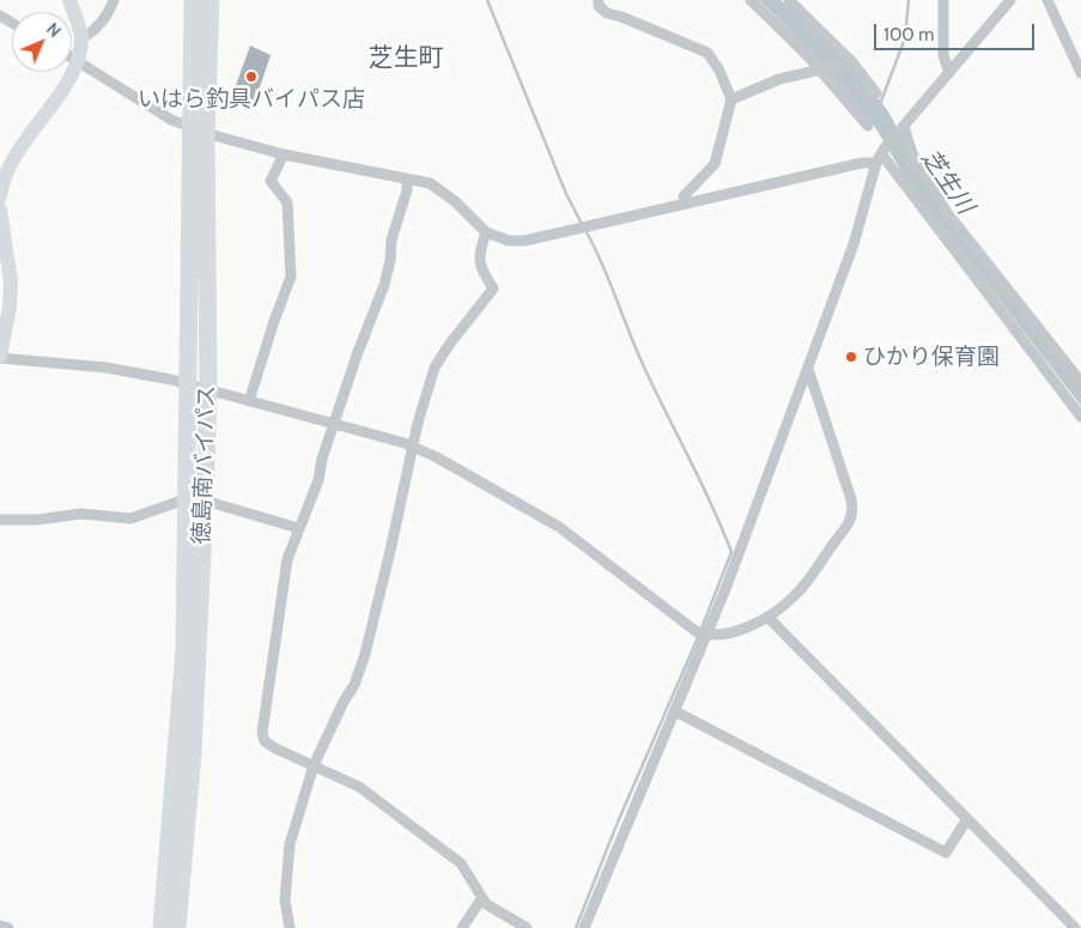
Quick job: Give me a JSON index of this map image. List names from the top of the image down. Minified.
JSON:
{"streets":{"highway":["徳島南バイパス"]},"districts":["芝生町"],"water":["芝生川"],"places":["いはら釣具バイパス店","ひかり保育園"],"scale_bar":"100 m","north":"top right"}
